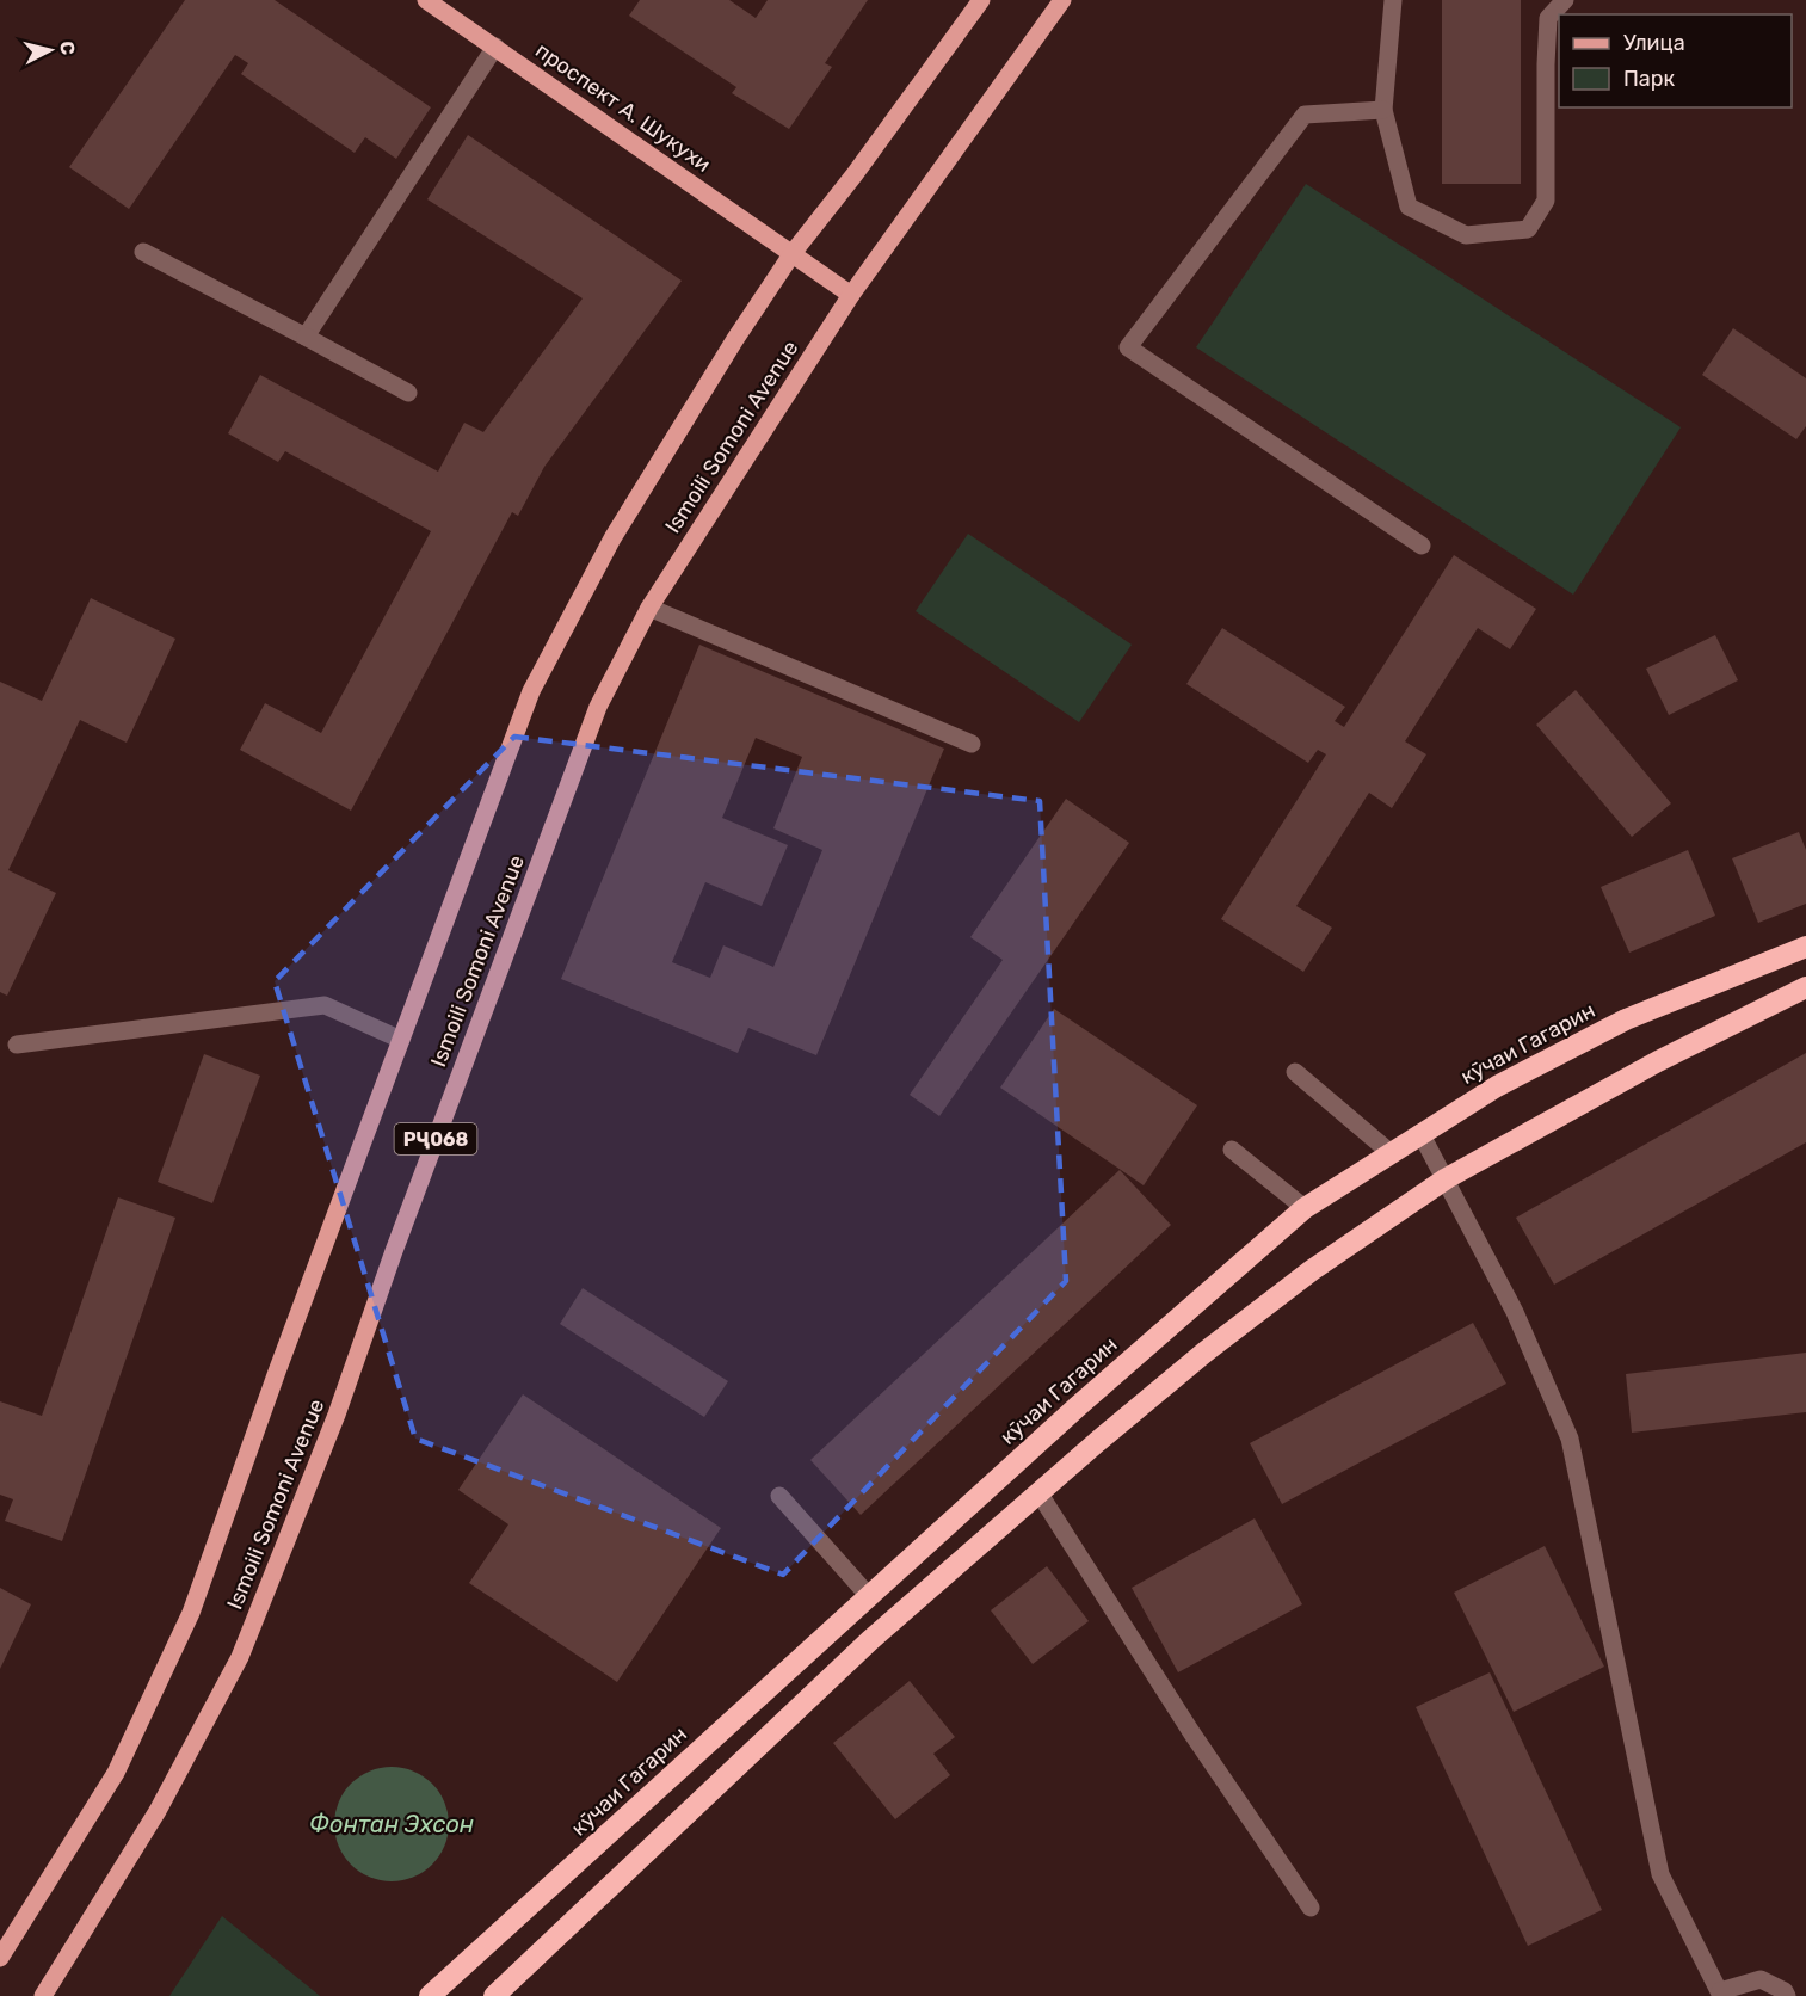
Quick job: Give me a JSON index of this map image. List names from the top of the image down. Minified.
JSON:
{"streets":{"highway":["кӯчаи Гагарин"],"main road":["проспект А. Шукухи","Ismoili Somoni Avenue","РҶ068"]},"crossings":[["проспект А. Шукухи","Ismoili Somoni Avenue"]],"water":["Фонтан Эхсон"],"legend":["Улица","Парк"],"north":"right"}
